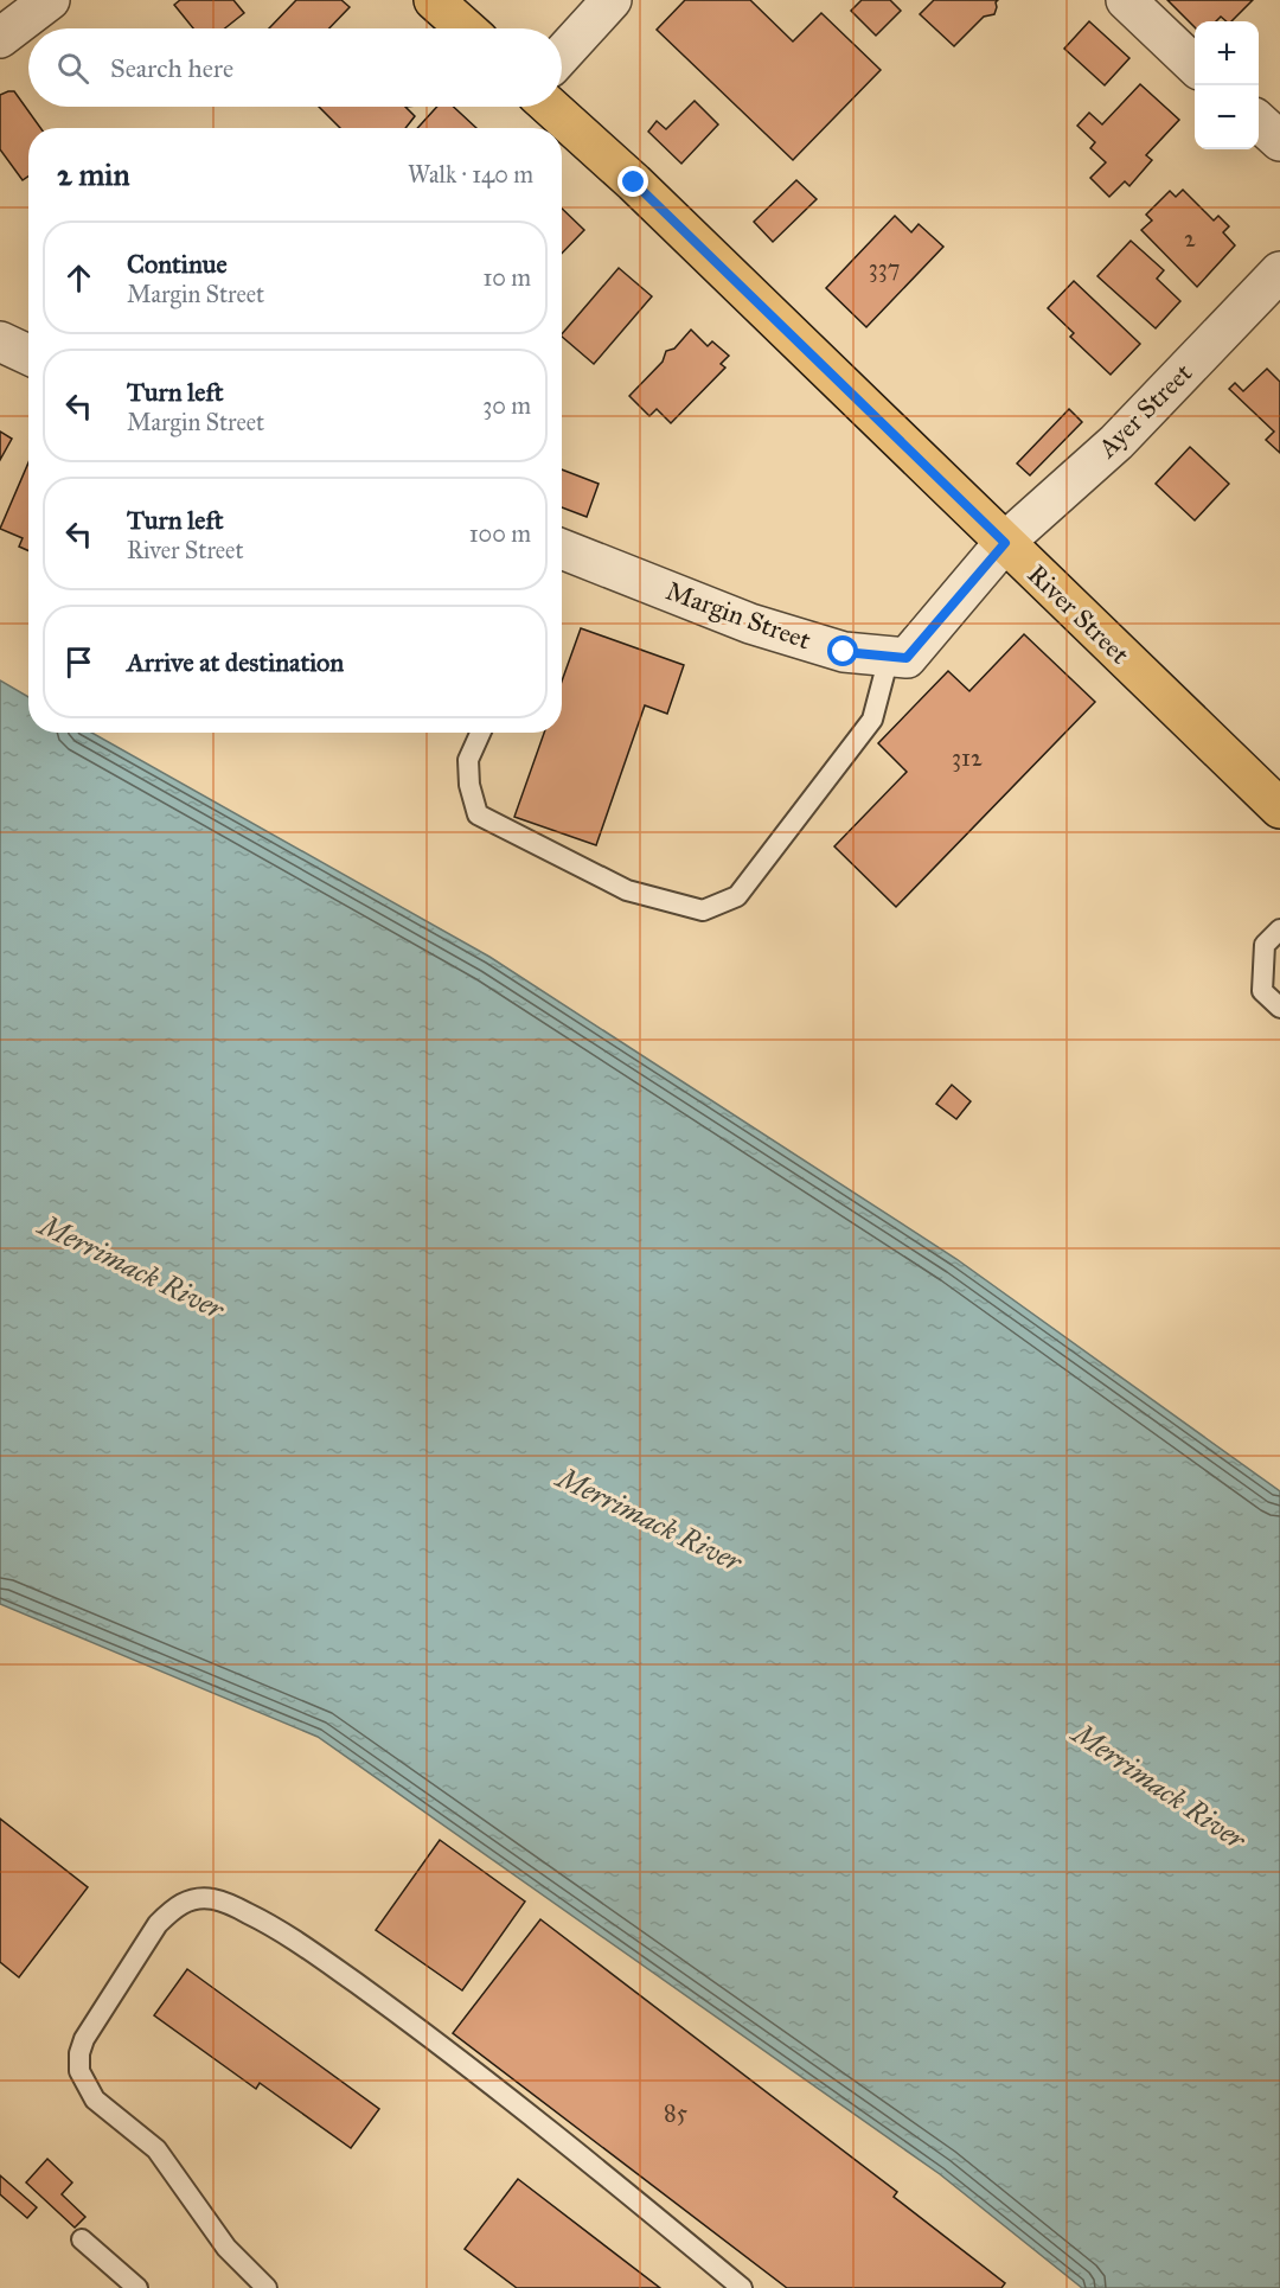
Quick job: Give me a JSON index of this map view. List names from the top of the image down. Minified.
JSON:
{"streets":{"main road":["River Street"],"street":["Ayer Street","Margin Street"]},"crossings":[["Ayer Street","River Street"],["Ayer Street","Margin Street"],["River Street","Margin Street"]],"water":["Merrimack River"],"house_numbers":["2","337","312","85"],"page":{"map_buttons":["+","−"],"search":"Search here","heading":["2 min","Walk · 140 m"],"list":[["Continue","Margin Street","10 m"],["Turn left","Margin Street","30 m"],["Turn left","River Street","100 m"],"Arrive at destination"]}}
